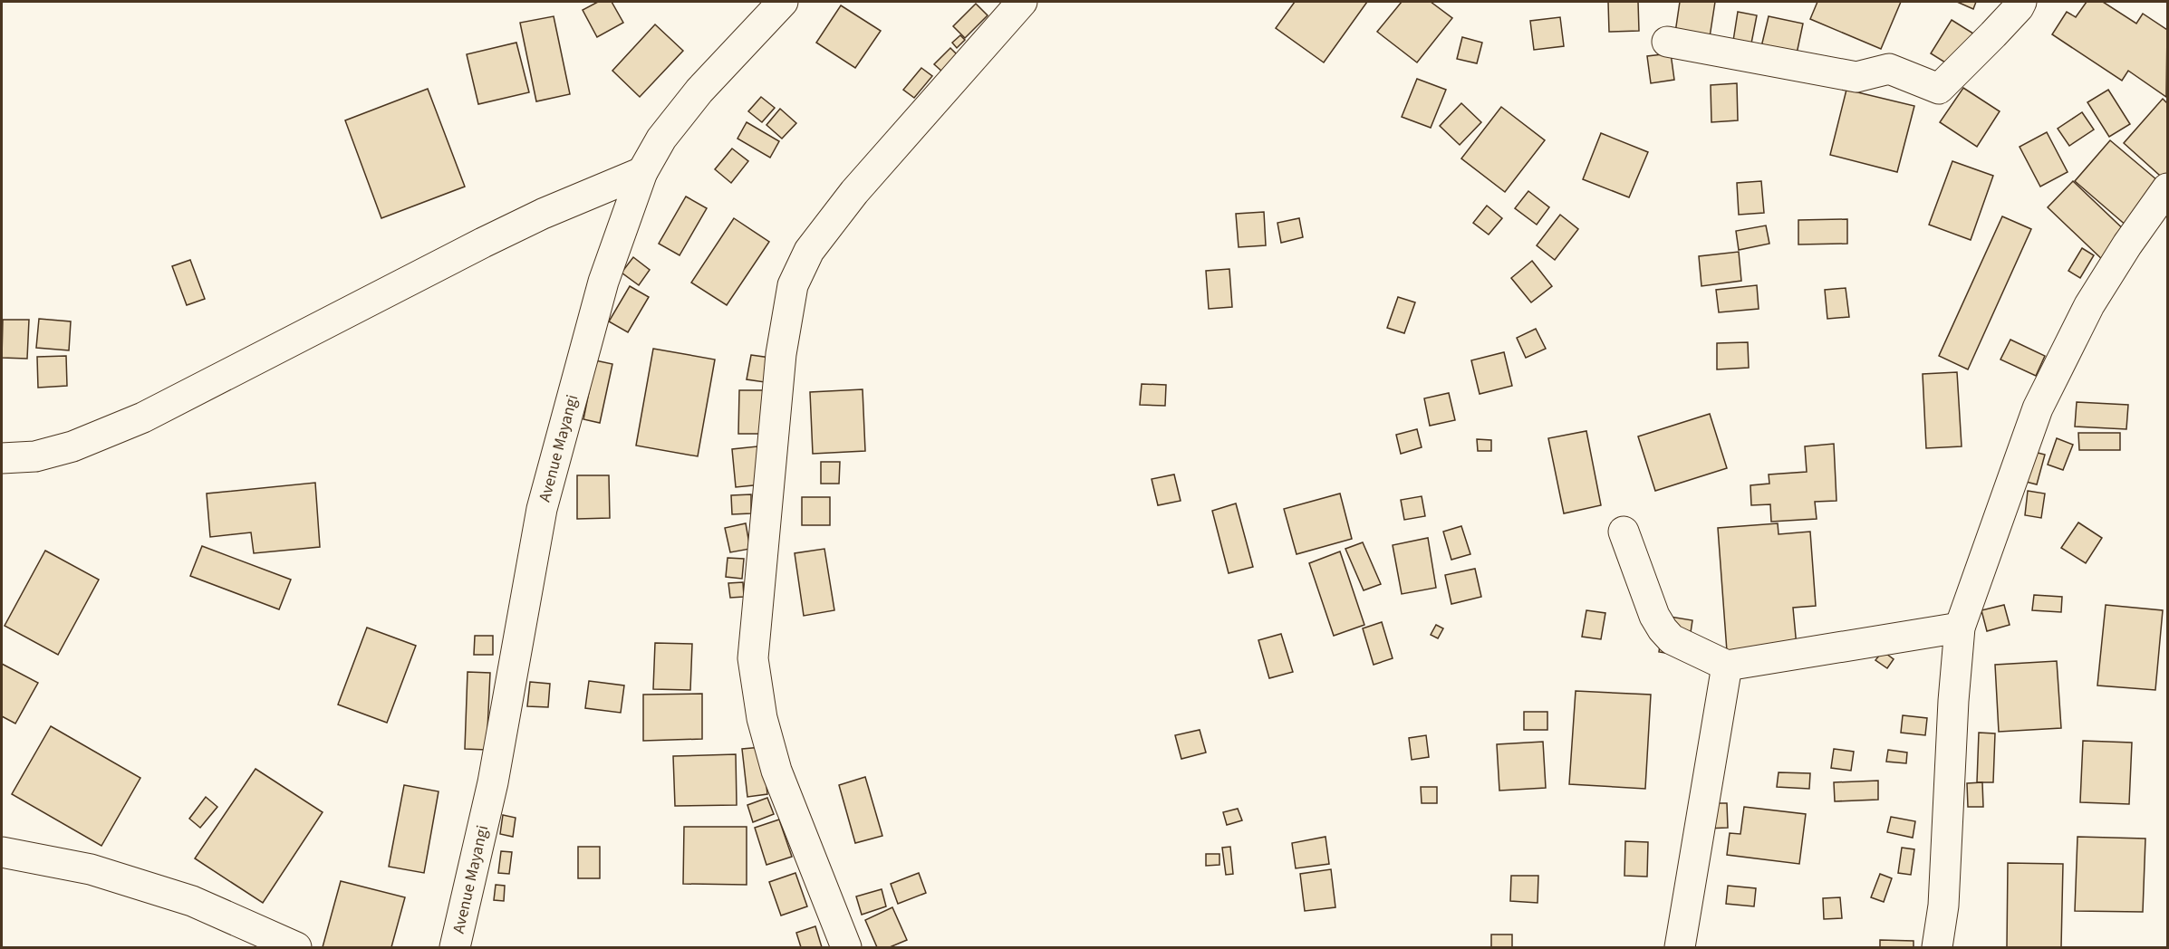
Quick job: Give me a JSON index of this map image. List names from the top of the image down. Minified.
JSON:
{"streets":{"street":["Avenue Mayangi"]}}
